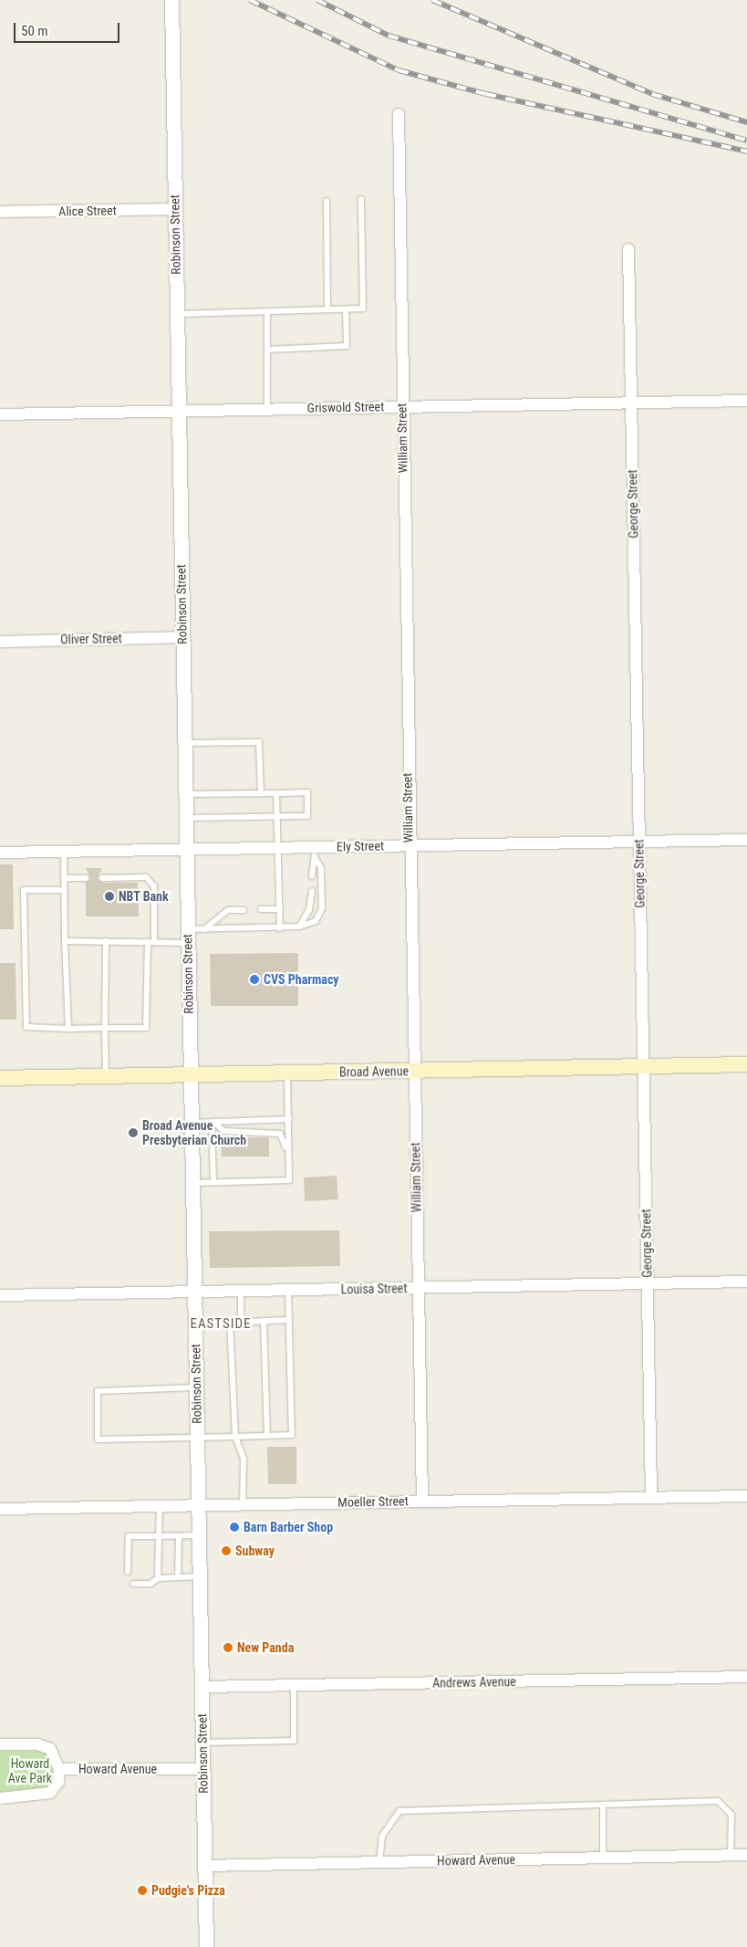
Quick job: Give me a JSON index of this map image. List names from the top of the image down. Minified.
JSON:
{"streets":{"main road":["Broad Avenue"],"street":["Alice Street","Robinson Street","Griswold Street","William Street","George Street","Oliver Street","Ely Street","Louisa Street","Moeller Street","Andrews Avenue","Howard Avenue"]},"crossings":[["Alice Street","Robinson Street"],["Robinson Street","Griswold Street"],["Robinson Street","Oliver Street"],["Robinson Street","Ely Street"],["Robinson Street","Broad Avenue"],["Robinson Street","Louisa Street"],["Robinson Street","Moeller Street"],["Robinson Street","Andrews Avenue"],["Robinson Street","Howard Avenue"],["Griswold Street","William Street"],["Griswold Street","George Street"],["William Street","Ely Street"],["William Street","Broad Avenue"],["William Street","Louisa Street"],["William Street","Moeller Street"],["George Street","Ely Street"],["George Street","Broad Avenue"],["George Street","Louisa Street"],["George Street","Moeller Street"]],"districts":["EASTSIDE"],"parks":["Howard Ave Park"],"places":["NBT Bank","CVS Pharmacy","Broad Avenue Presbyterian Church","Barn Barber Shop","Subway","New Panda","Pudgie's Pizza"],"scale_bar":"50 m"}
